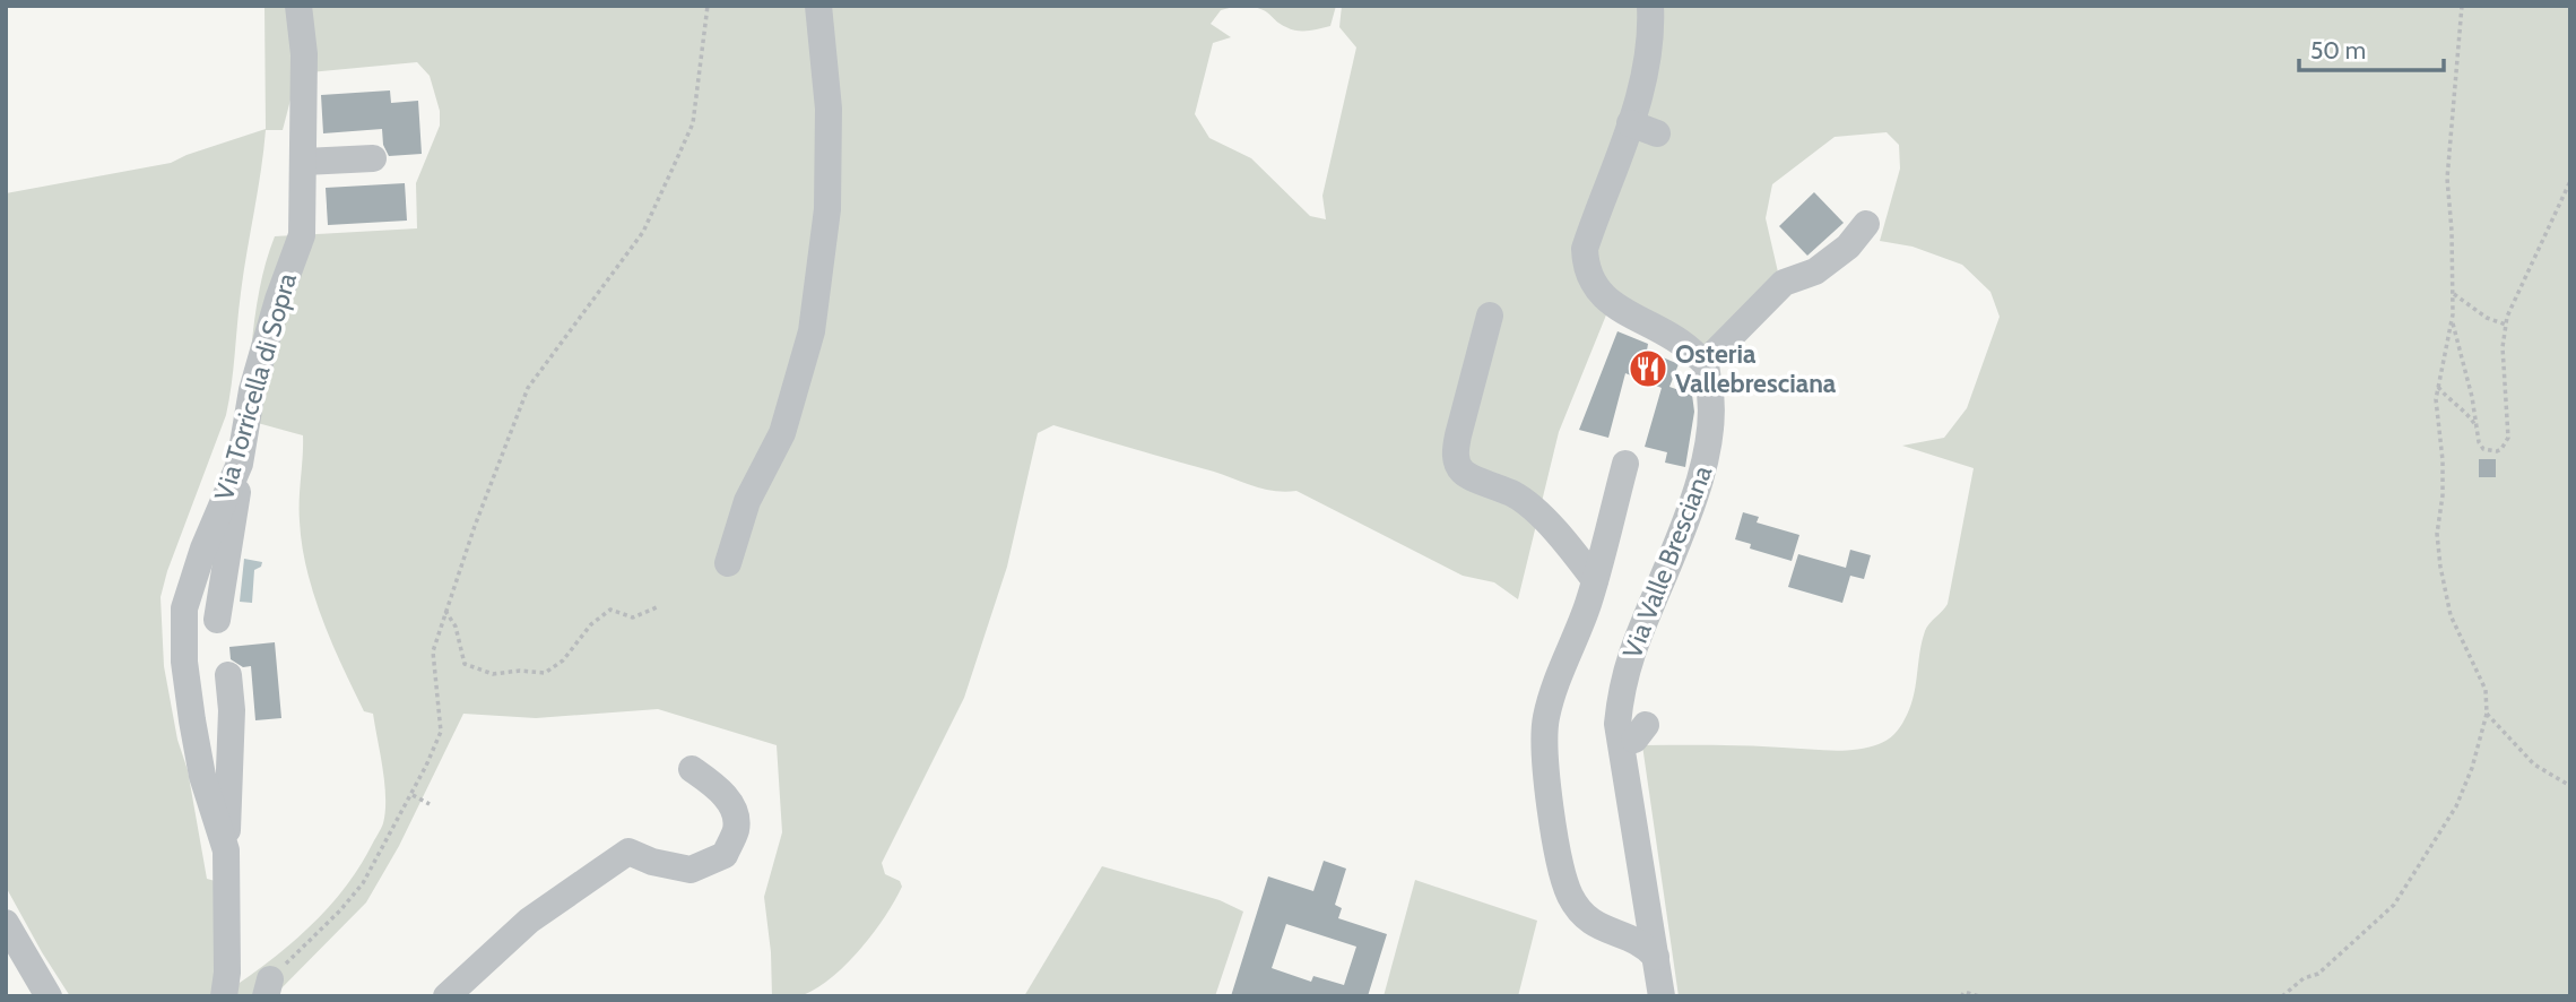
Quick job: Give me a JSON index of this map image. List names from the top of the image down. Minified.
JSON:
{"streets":{"street":["Via Torricella di Sopra","Via Valle Bresciana"]},"places":{"restaurant":["Osteria Vallebresciana"]},"scale_bar":"50 m"}
